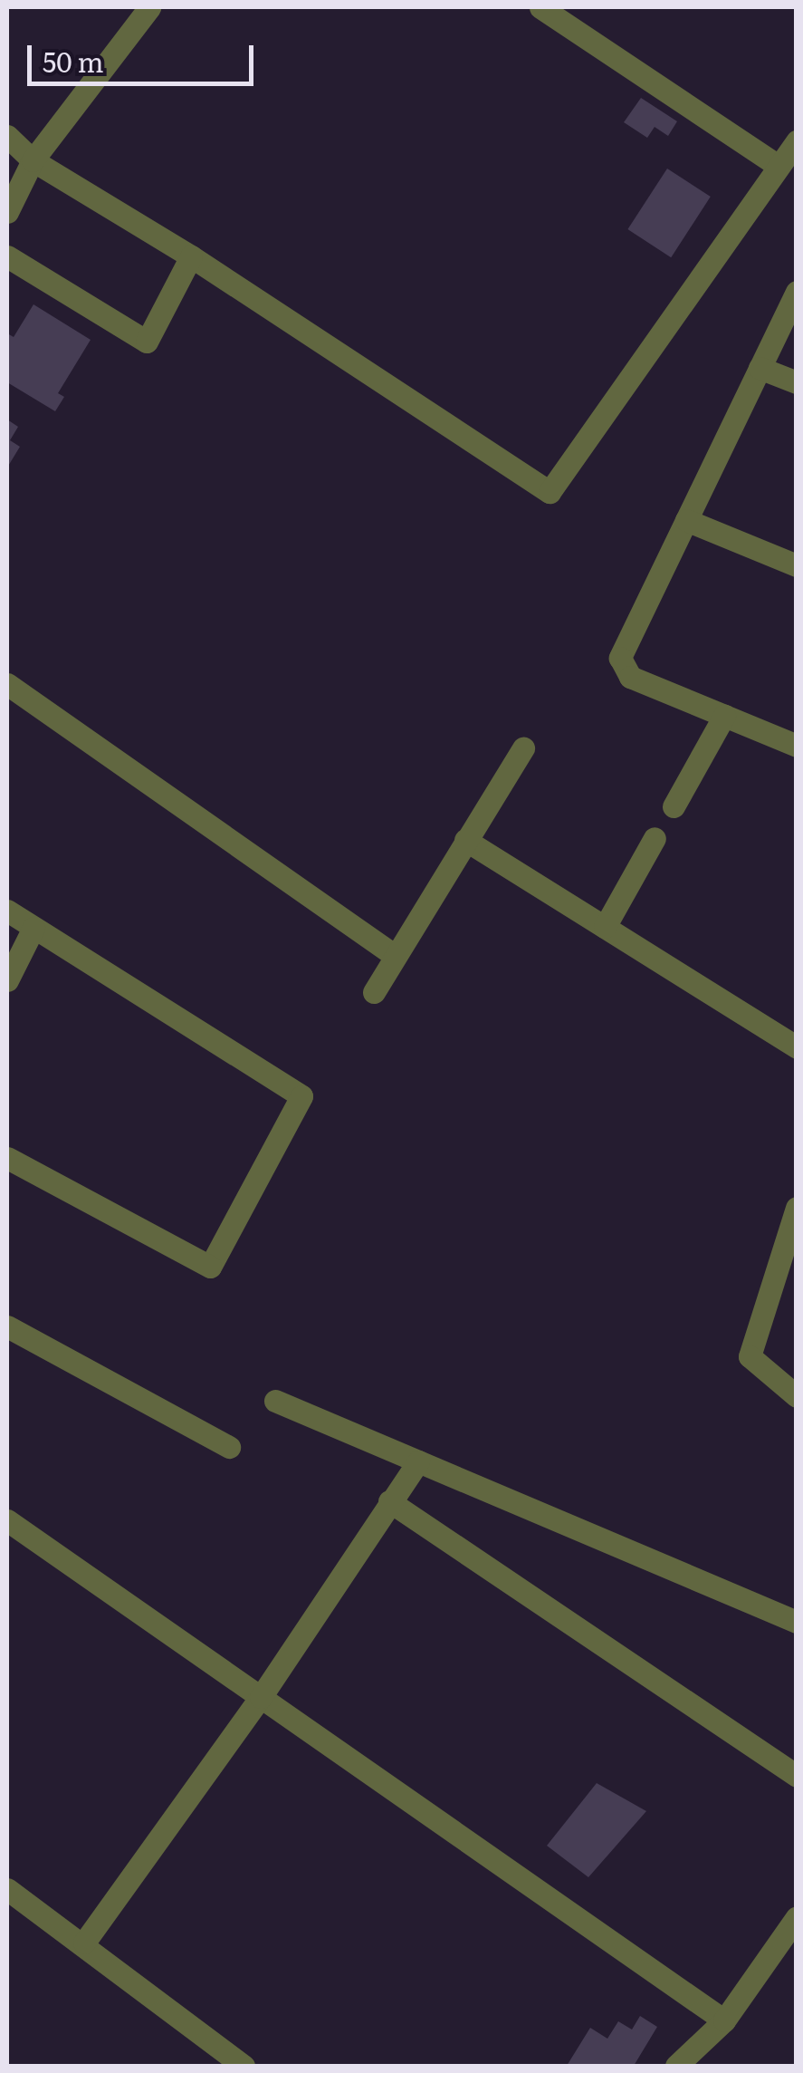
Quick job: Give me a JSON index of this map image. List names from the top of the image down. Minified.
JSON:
{"scale_bar":"50 m"}
